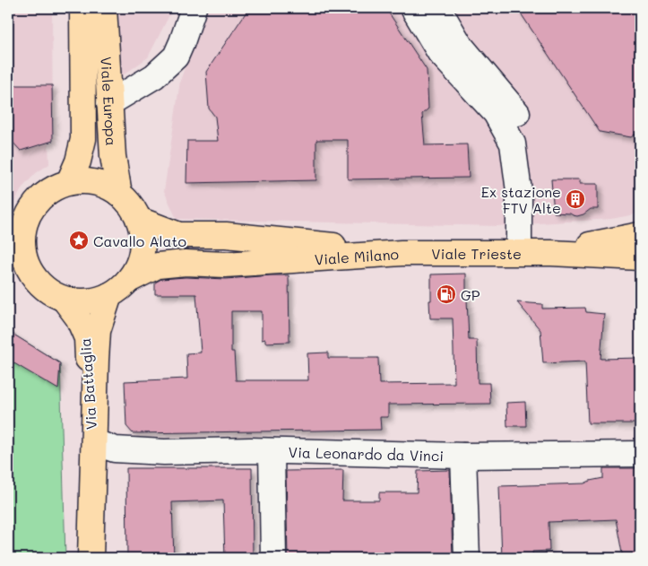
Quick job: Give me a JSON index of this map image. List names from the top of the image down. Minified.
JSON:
{"streets":{"main road":["Viale Europa","Viale Trieste","Viale Milano","Via Battaglia"],"street":["Via Leonardo da Vinci"]},"crossings":[["Viale Europa","Viale Milano"],["Viale Europa","Via Battaglia"],["Viale Trieste","Viale Milano"],["Viale Milano","Via Battaglia"],["Via Battaglia","Via Leonardo da Vinci"]],"places":{"building":["Ex stazione FTV Alte"],"place":["Cavallo Alato"],"fuel station":["GP"]}}
